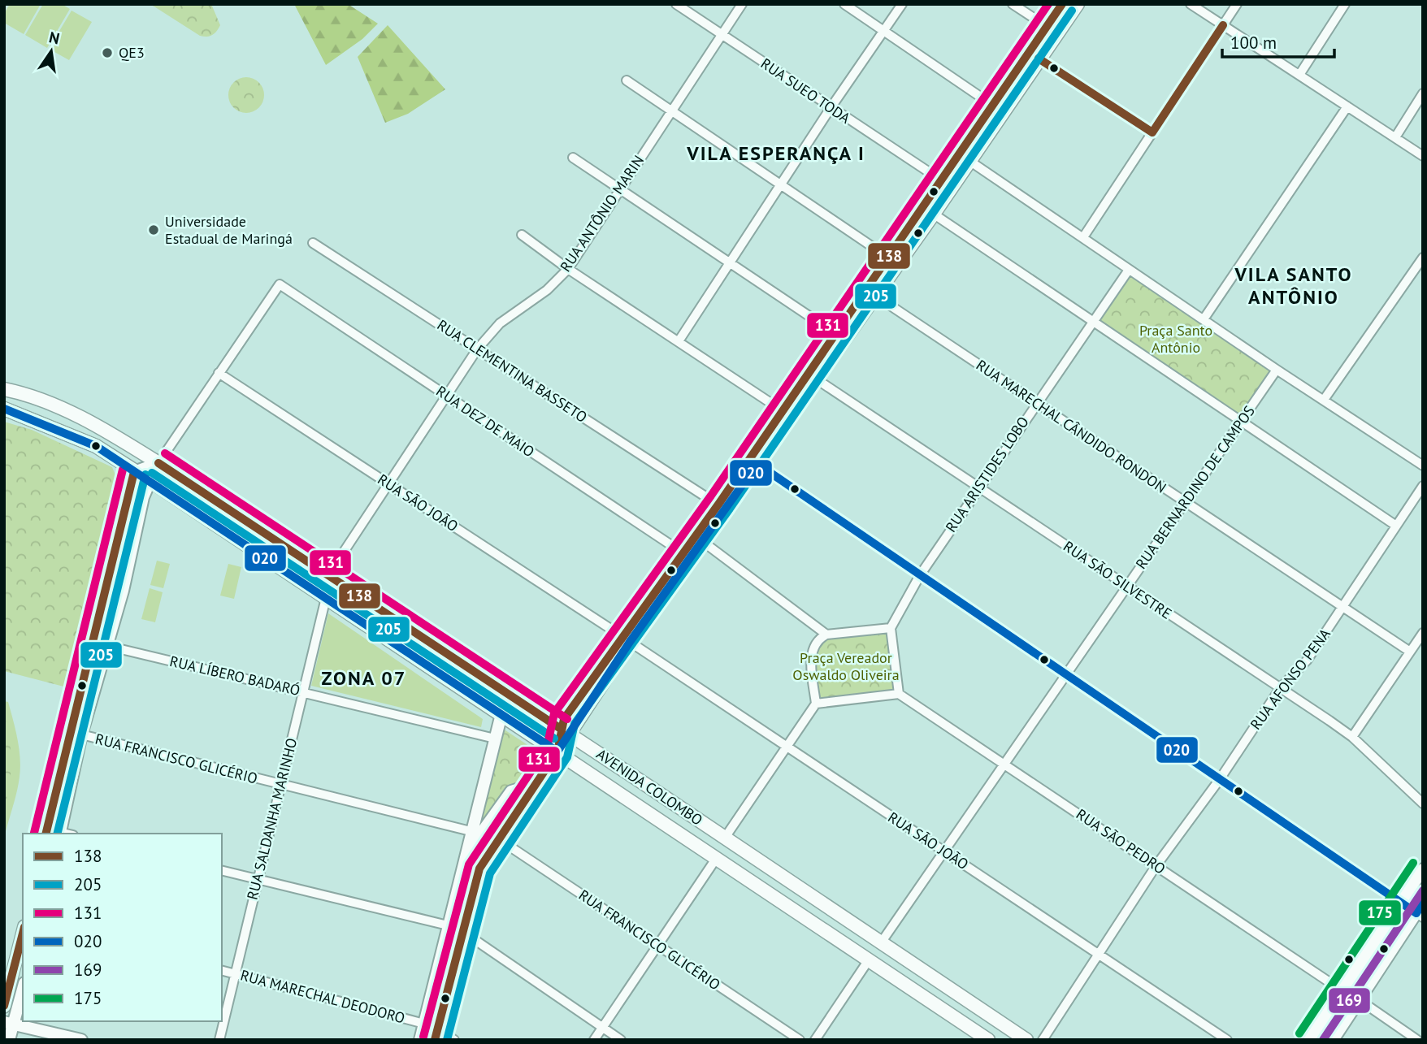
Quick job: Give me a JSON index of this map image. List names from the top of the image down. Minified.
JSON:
{"streets":{"main road":["AVENIDA COLOMBO"],"street":["RUA SUEO TODA","RUA ANTÔNIO MARIN","RUA CLEMENTINA BASSETO","RUA DEZ DE MAIO","RUA MARECHAL CÂNDIDO RONDON","RUA ARISTIDES LOBO","RUA BERNARDINO DE CAMPOS","RUA SÃO JOÃO","RUA SÃO SILVESTRE","RUA LÍBERO BADARÓ","RUA AFONSO PENA","RUA FRANCISCO GLICÉRIO","RUA SALDANHA MARINHO","RUA SÃO PEDRO","RUA MARECHAL DEODORO"]},"crossings":[["RUA SUEO TODA","RUA ANTÔNIO MARIN"],["RUA ANTÔNIO MARIN","RUA CLEMENTINA BASSETO"],["RUA ANTÔNIO MARIN","RUA DEZ DE MAIO"],["RUA ANTÔNIO MARIN","RUA SÃO JOÃO"],["RUA ANTÔNIO MARIN","AVENIDA COLOMBO"],["RUA DEZ DE MAIO","RUA SÃO JOÃO"],["RUA MARECHAL CÂNDIDO RONDON","RUA ARISTIDES LOBO"],["RUA MARECHAL CÂNDIDO RONDON","RUA BERNARDINO DE CAMPOS"],["RUA MARECHAL CÂNDIDO RONDON","RUA AFONSO PENA"],["RUA ARISTIDES LOBO","RUA SÃO SILVESTRE"],["RUA BERNARDINO DE CAMPOS","RUA SÃO JOÃO"],["RUA BERNARDINO DE CAMPOS","RUA SÃO SILVESTRE"],["RUA BERNARDINO DE CAMPOS","AVENIDA COLOMBO"],["RUA BERNARDINO DE CAMPOS","RUA SÃO PEDRO"],["RUA SÃO JOÃO","RUA AFONSO PENA"],["RUA SÃO SILVESTRE","RUA AFONSO PENA"],["RUA LÍBERO BADARÓ","RUA SALDANHA MARINHO"],["RUA AFONSO PENA","RUA SÃO PEDRO"],["RUA FRANCISCO GLICÉRIO","RUA SALDANHA MARINHO"],["AVENIDA COLOMBO","RUA SALDANHA MARINHO"],["RUA SALDANHA MARINHO","RUA MARECHAL DEODORO"]],"districts":["VILA ESPERANÇA I","VILA SANTO ANTÔNIO","ZONA 07"],"parks":["Praça Santo Antônio","Praça Vereador Oswaldo Oliveira"],"places":["QE3","Universidade Estadual de Maringá"],"lines":["transit line 138","transit line 131","transit line 205","transit line 020","transit line 175","transit line 169"],"legend":["138","205","131","020","169","175"],"scale_bar":"100 m","north":"top"}
